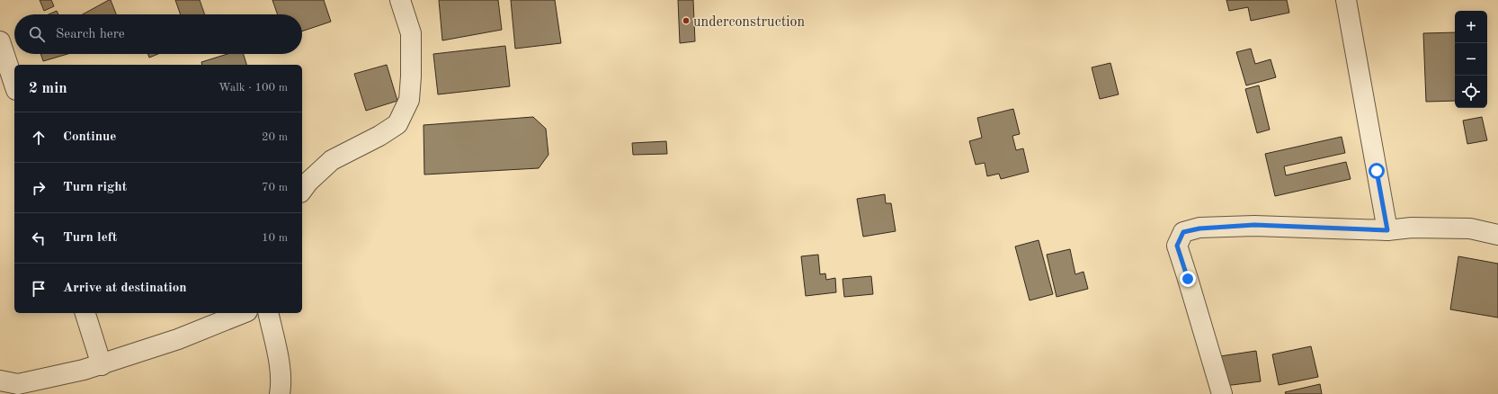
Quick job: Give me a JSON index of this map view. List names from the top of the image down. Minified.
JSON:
{"places":["underconstruction"],"page":{"map_buttons":["+","−"],"search":"Search here","heading":["2 min","Walk · 100 m"],"list":[["Continue","20 m"],["Turn right","70 m"],["Turn left","10 m"],"Arrive at destination"]}}
